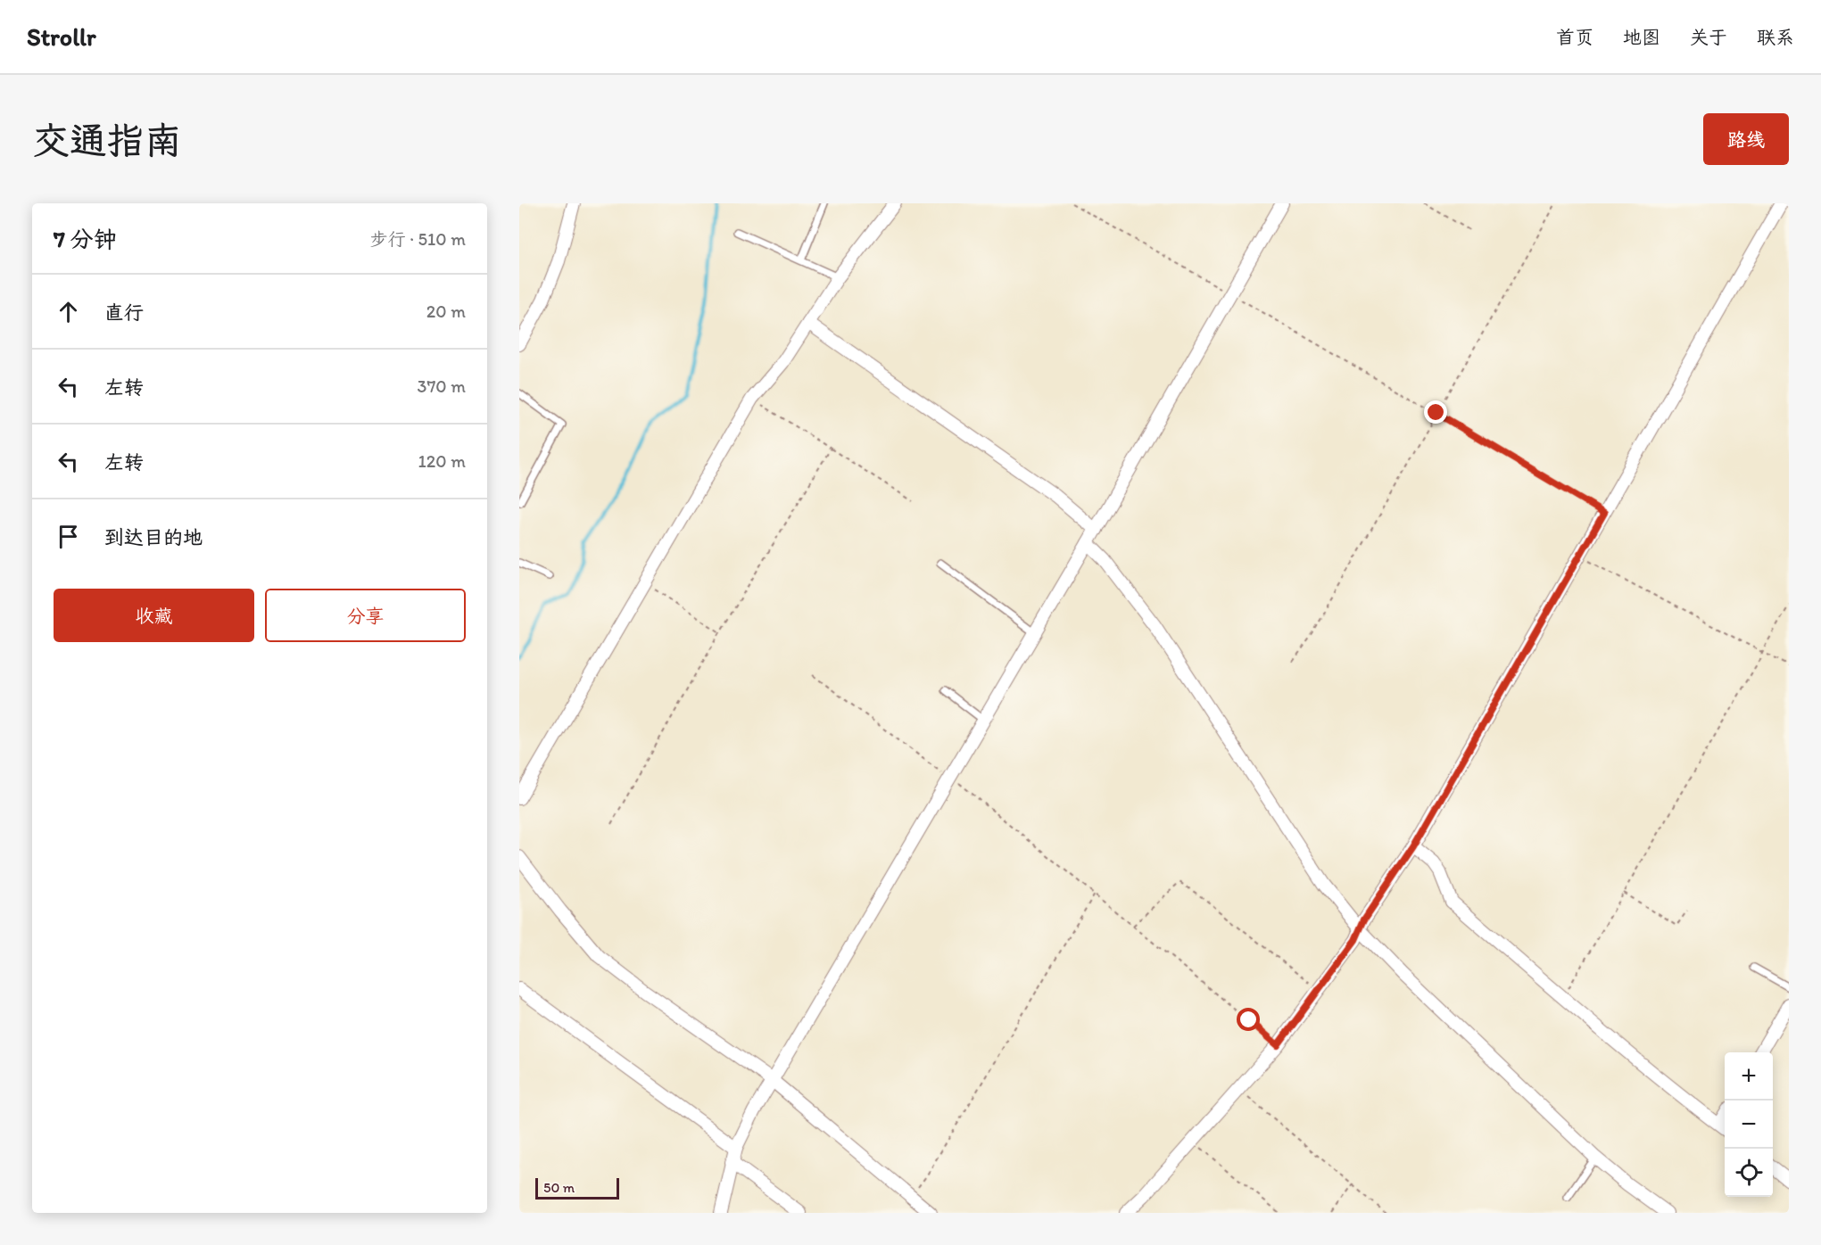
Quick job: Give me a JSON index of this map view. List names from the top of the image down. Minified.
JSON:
{"scale_bar":"50 m","page":{"header":"Strollr","nav":["首页","地图","关于","联系"],"buttons":["路线",["收藏","分享"]],"title":"交通指南","heading":["7 分钟","步行 · 510 m"],"list":[["直行","20 m"],["左转","370 m"],["左转","120 m"],"到达目的地"],"map_buttons":["+","−"],"scale":"50 m"}}
